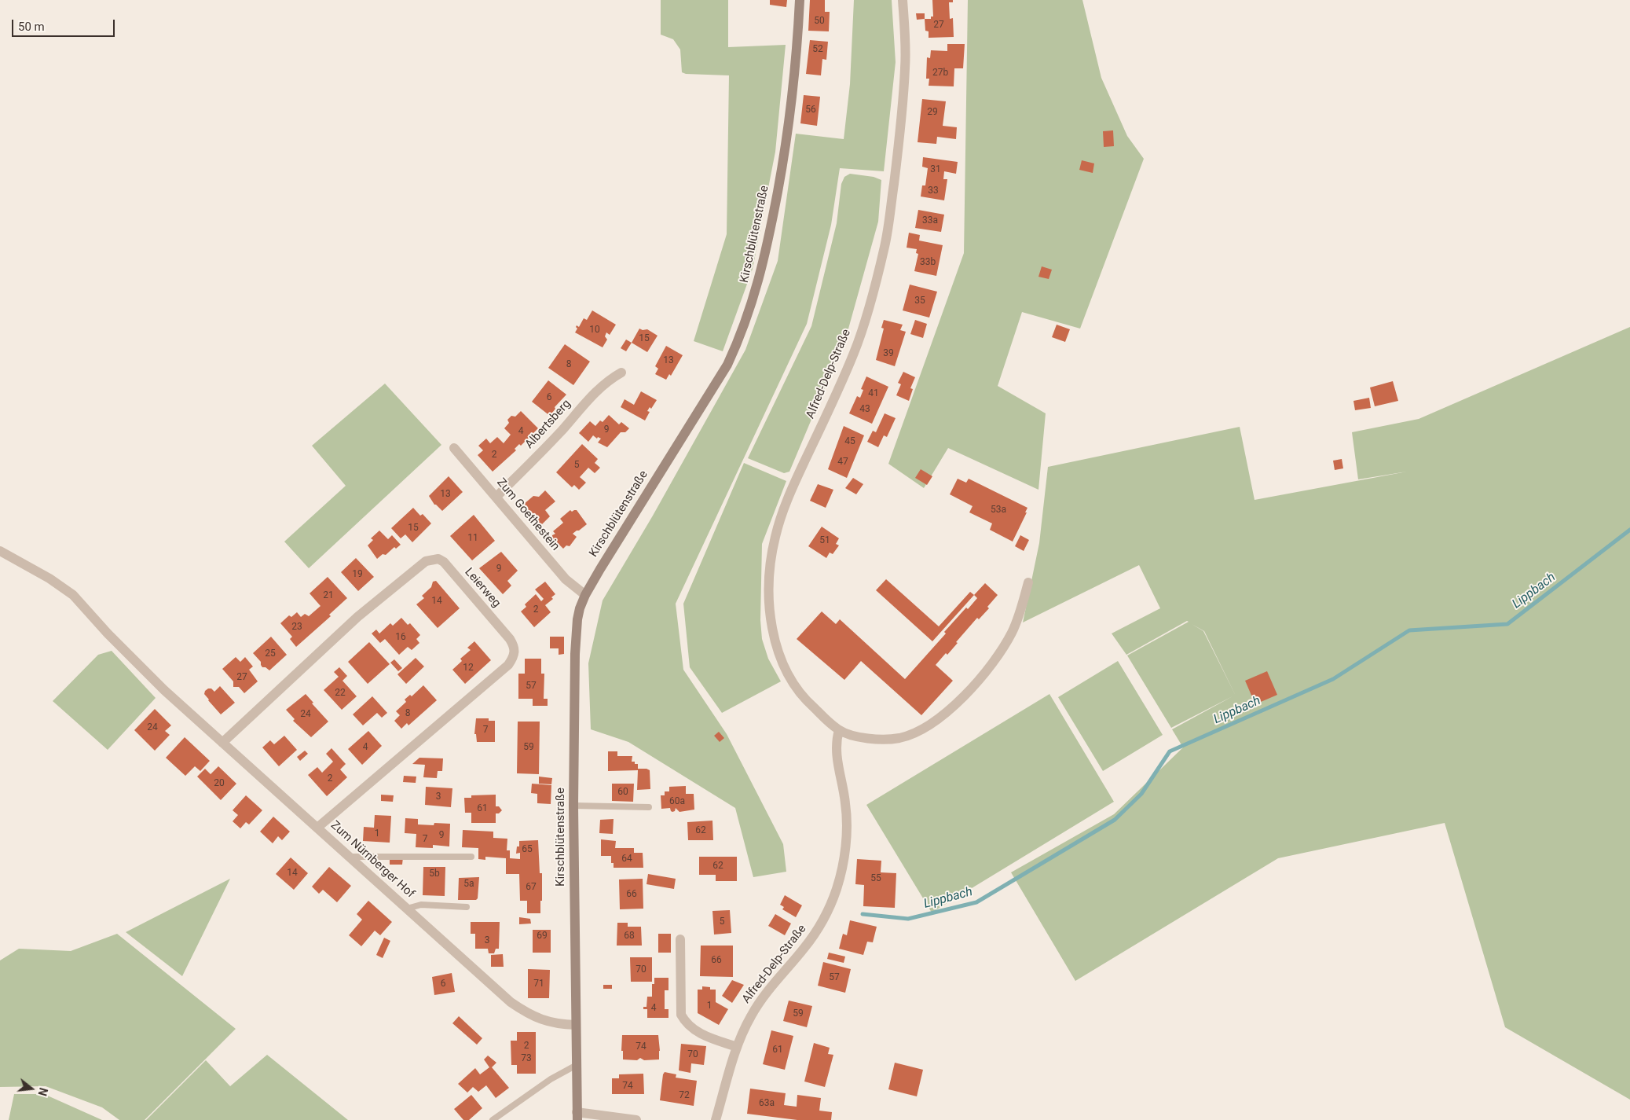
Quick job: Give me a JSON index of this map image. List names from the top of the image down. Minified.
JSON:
{"streets":{"main road":["Kirschblütenstraße"],"street":["Alfred-Delp-Straße","Albertsberg","Zum Goethestein","Leierweg","Zum Nürnberger Hof"]},"crossings":[["Kirschblütenstraße","Zum Goethestein"],["Kirschblütenstraße","Zum Nürnberger Hof"],["Albertsberg","Zum Goethestein"],["Leierweg","Zum Nürnberger Hof"]],"water":["Lippbach"],"house_numbers":["50","27","52","27b","56","29","31","33","33a","33b","35","10","15","39","13","8","41","6","43","9","4","45","2","47","5","13","53a","15","11","51","9","19","21","14","2","23","16","25","12","27","57","22","8","24","24","7","4","59","2","20","60","3","60a","61","62","1","9","7","65","64","62","14","5b","55","5a","67","66","5","69","68","3","66","70","57","6","71","1","4","59","2","74","61","70","73","74","72","63a"],"scale_bar":"50 m","north":"right"}
